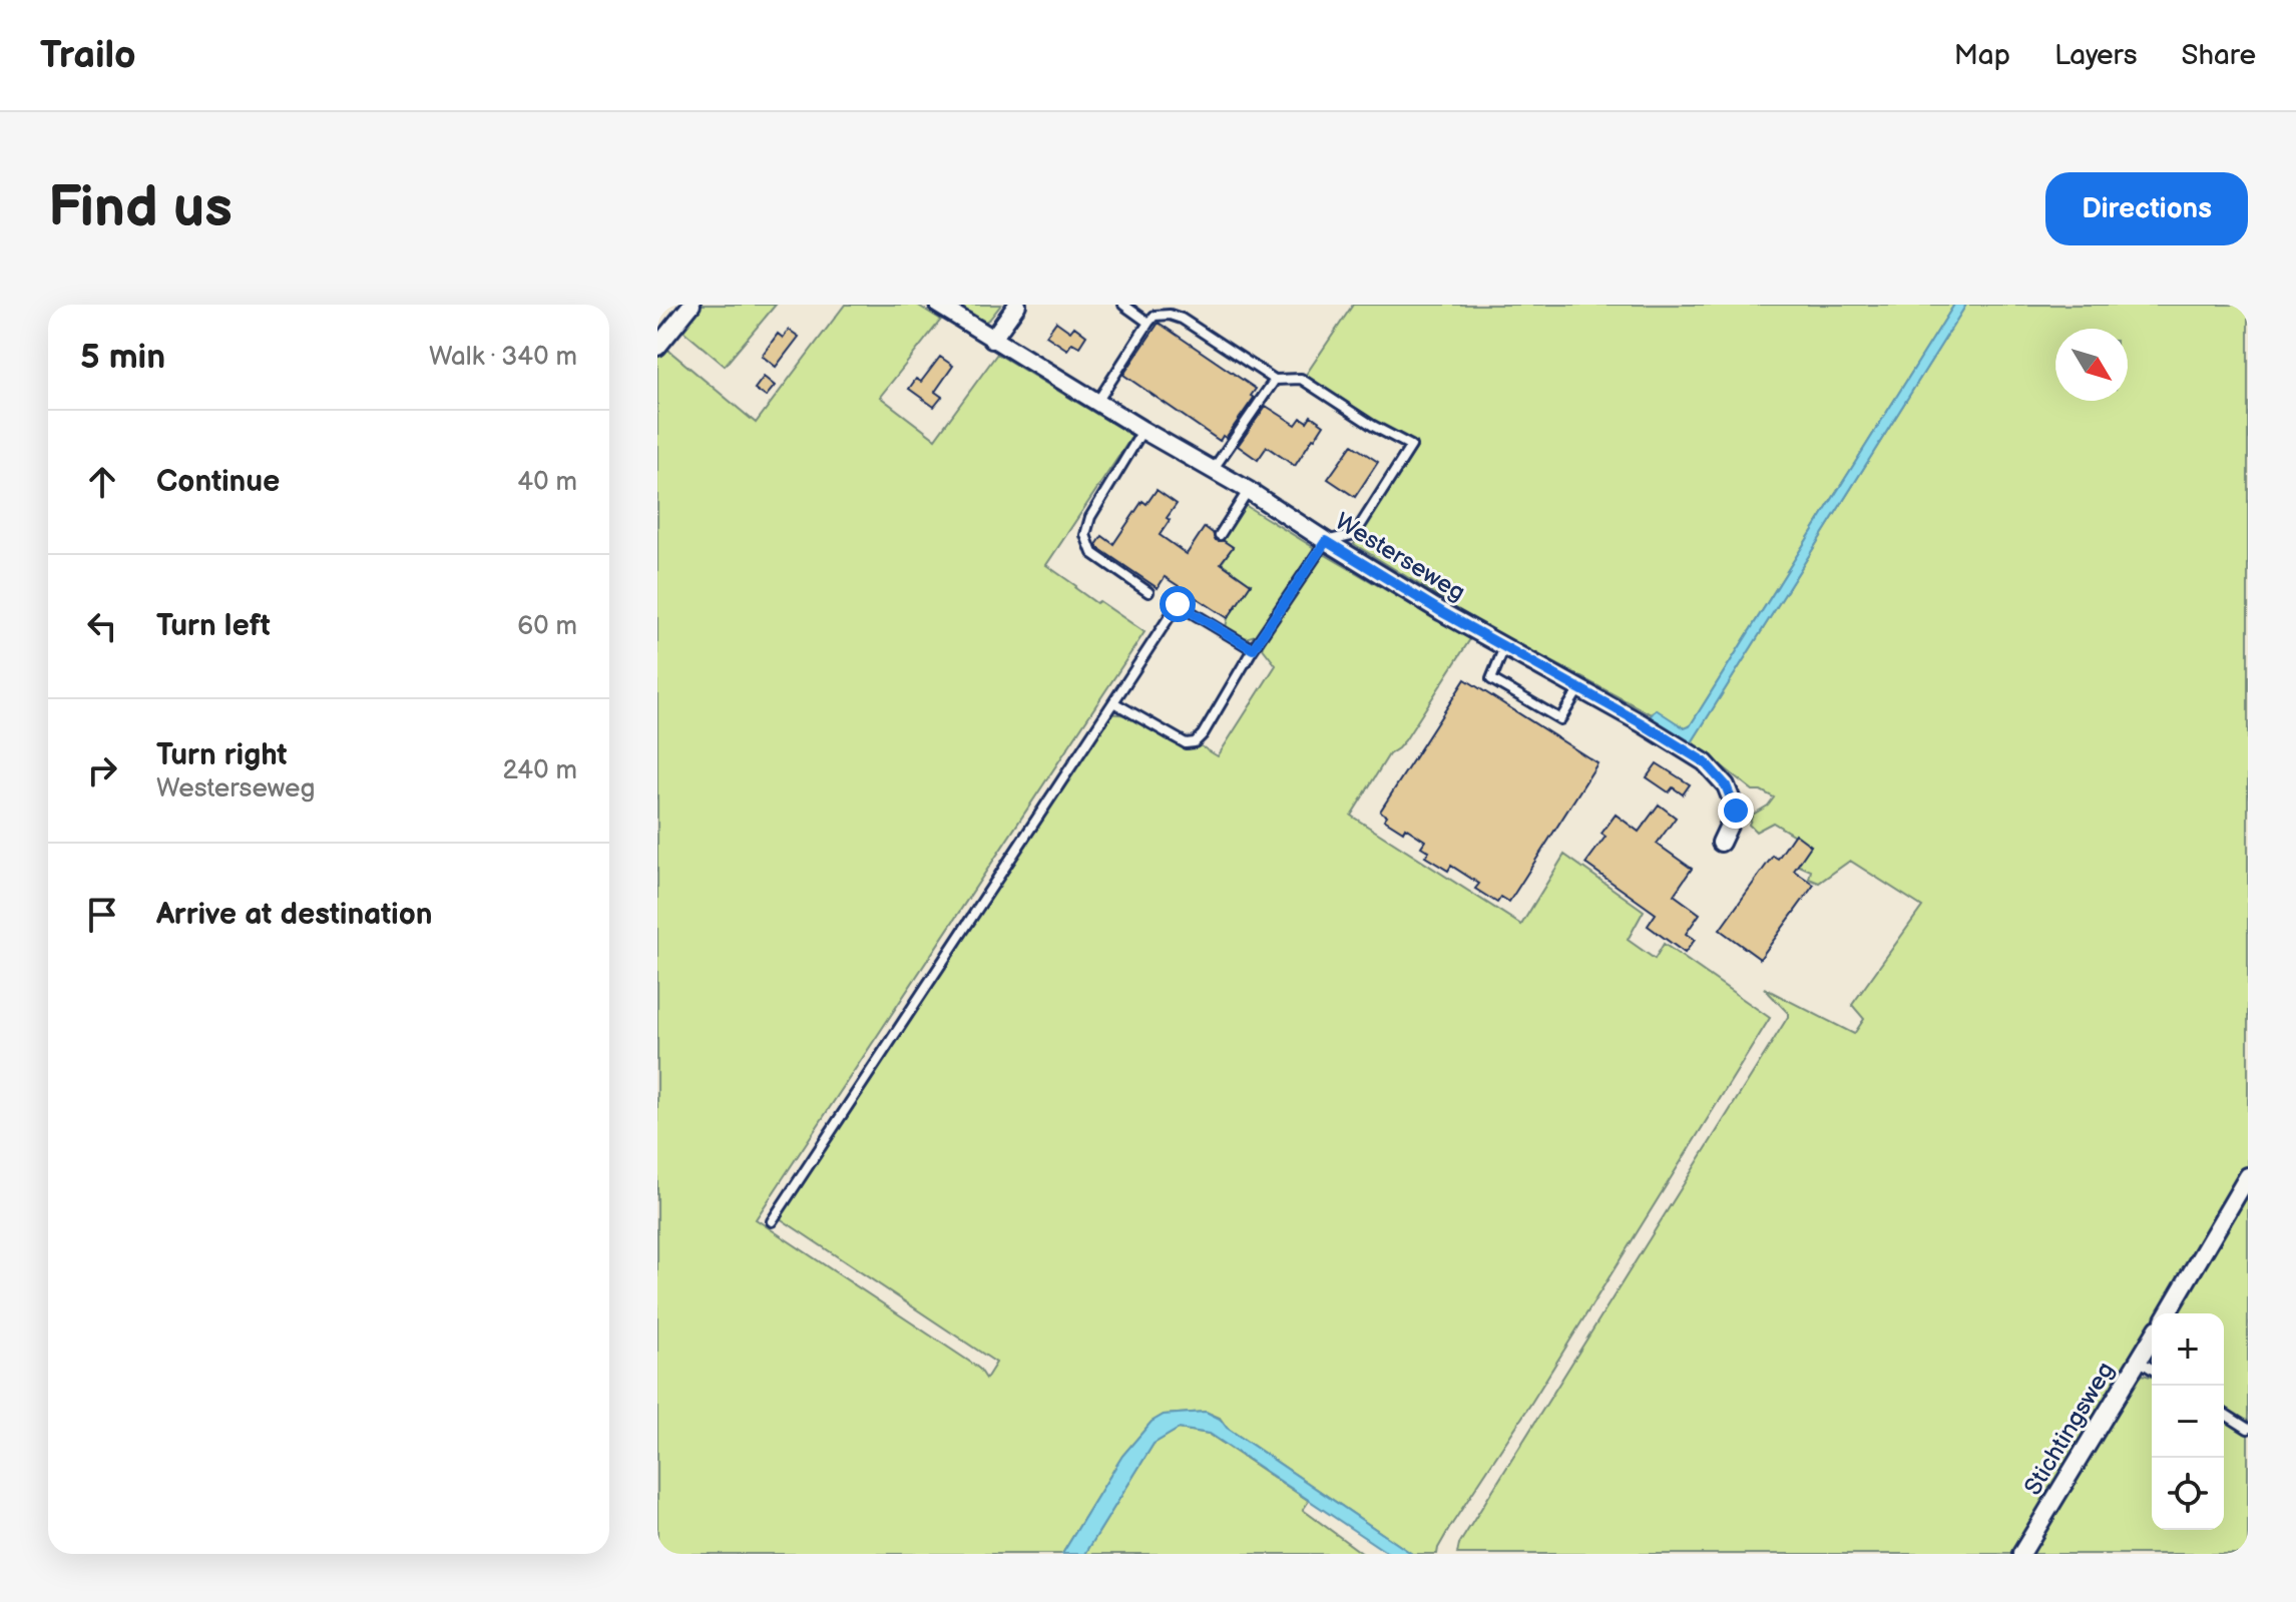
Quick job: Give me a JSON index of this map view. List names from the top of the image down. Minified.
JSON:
{"streets":{"street":["Westerseweg","Stichtingsweg"]},"north":"bottom right","page":{"header":"Trailo","nav":["Map","Layers","Share"],"buttons":"Directions","title":"Find us","heading":["5 min","Walk · 340 m"],"list":[["Continue","40 m"],["Turn left","60 m"],["Turn right","Westerseweg","240 m"],"Arrive at destination"],"map_buttons":["+","−"]}}
